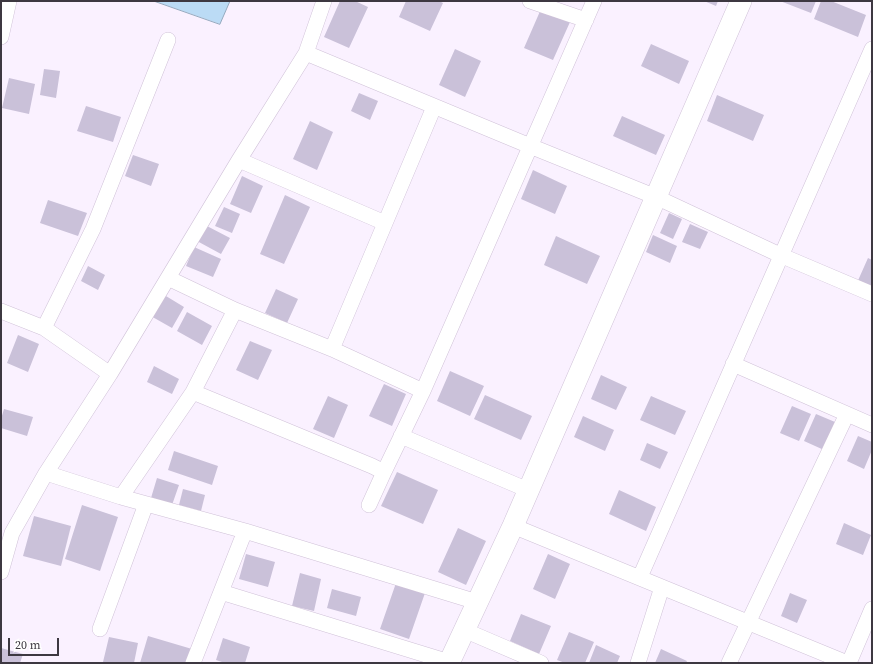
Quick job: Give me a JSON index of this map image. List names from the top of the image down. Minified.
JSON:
{"scale_bar":"20 m"}
